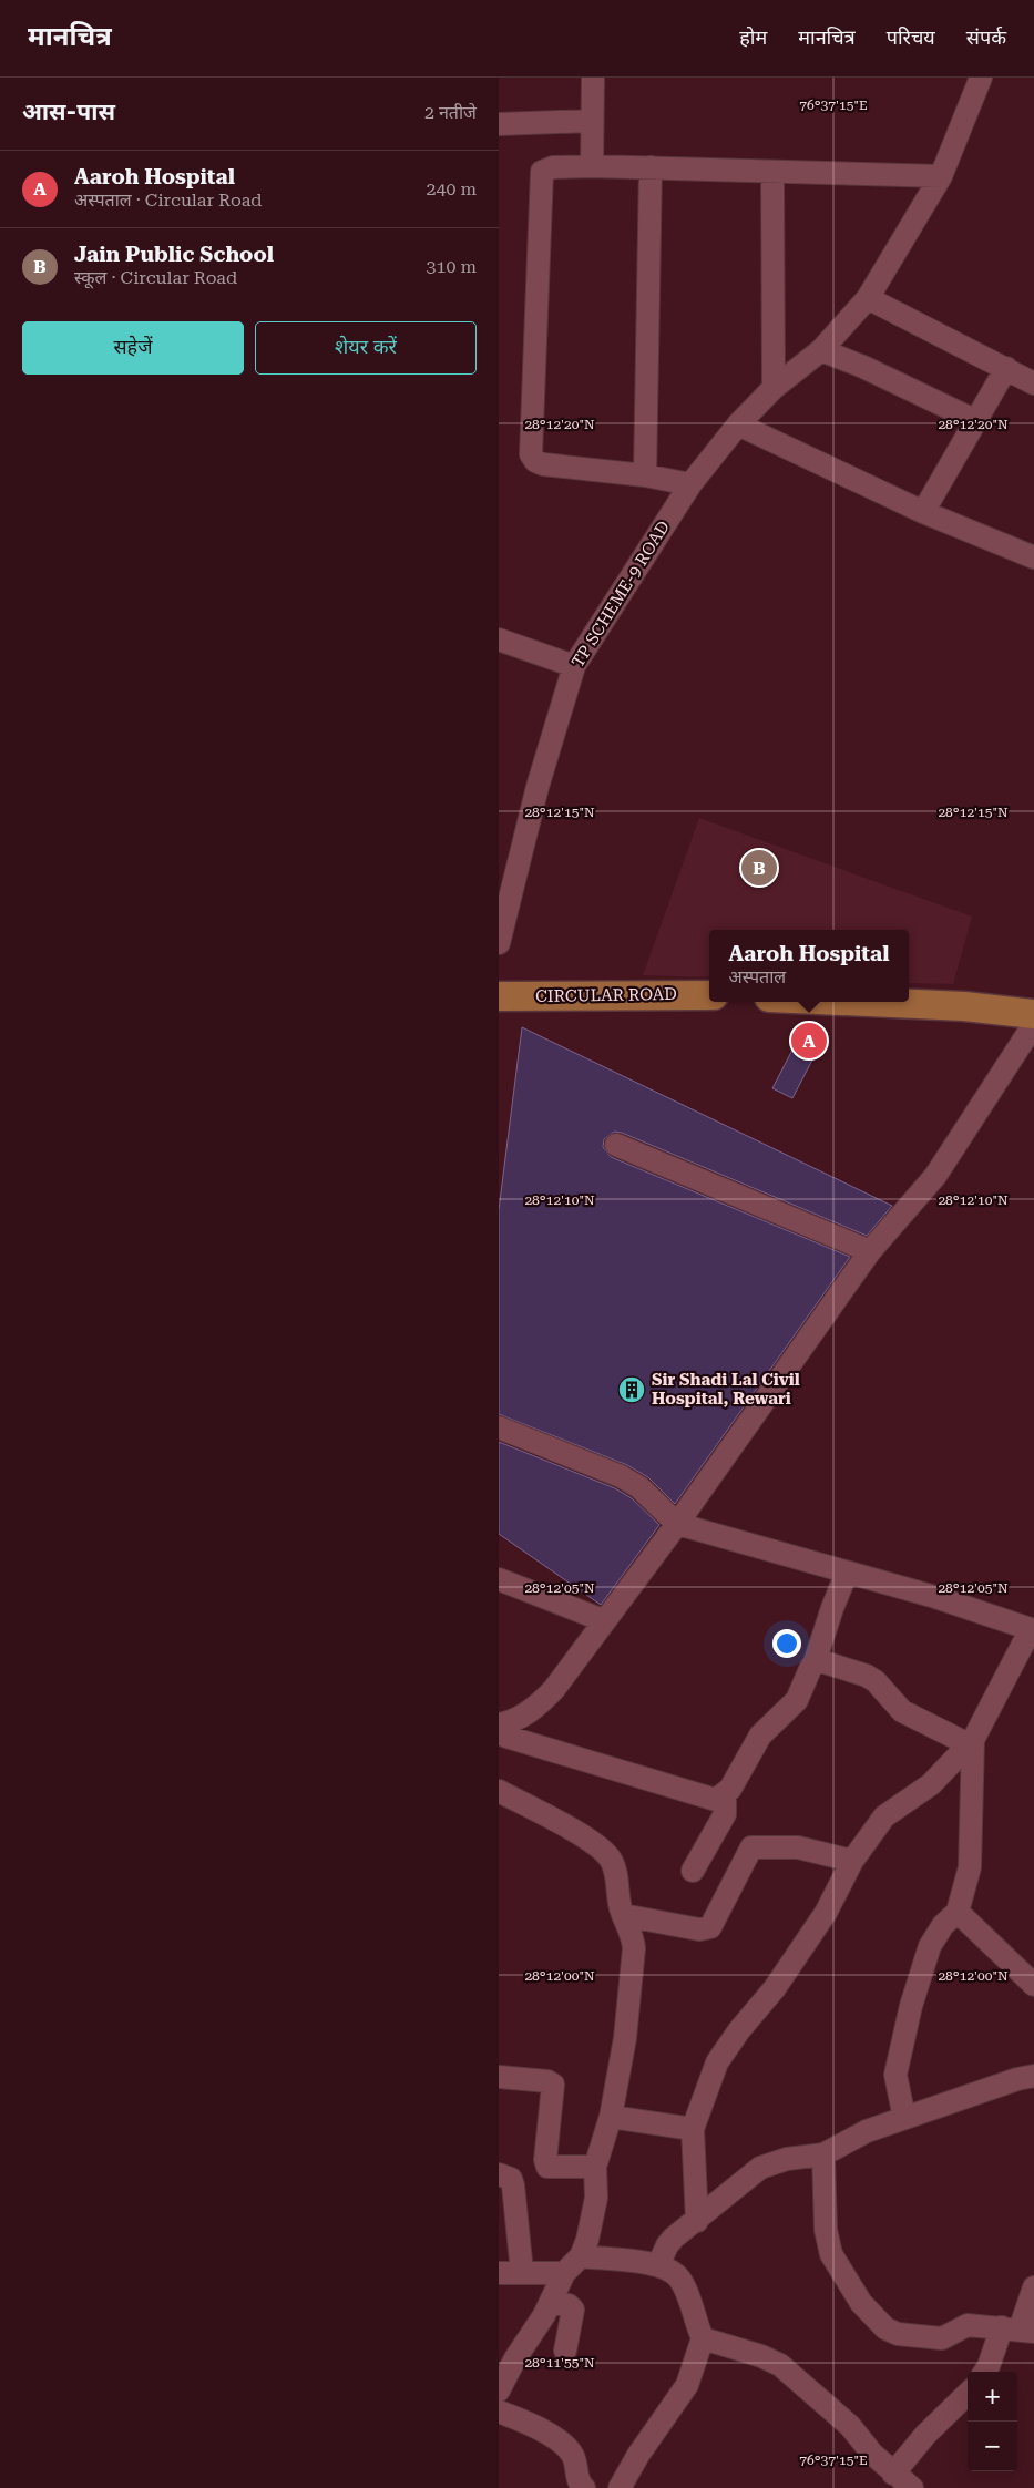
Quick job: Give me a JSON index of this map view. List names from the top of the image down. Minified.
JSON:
{"streets":{"main road":["CIRCULAR ROAD"],"street":["TP SCHEME-9 ROAD"]},"places":{"building":["Sir Shadi Lal Civil Hospital, Rewari"]},"page":{"header":"मानचित्र","nav":["होम","मानचित्र","परिचय","संपर्क"],"heading":["आस-पास","2 नतीजे"],"list":[{"mark":"A","name":"Aaroh Hospital","note":"अस्पताल · Circular Road","value":"240 m"},{"mark":"B","name":"Jain Public School","note":"स्कूल · Circular Road","value":"310 m"}],"buttons":["सहेजें","शेयर करें"],"pins":["B","A"],"popup":["Aaroh Hospital","अस्पताल"],"map_buttons":["+","−"]},"coordinates":["76°37'15\"E","28°12'20\"N","28°12'15\"N","28°12'10\"N","28°12'05\"N","28°12'00\"N","28°11'55\"N"]}
